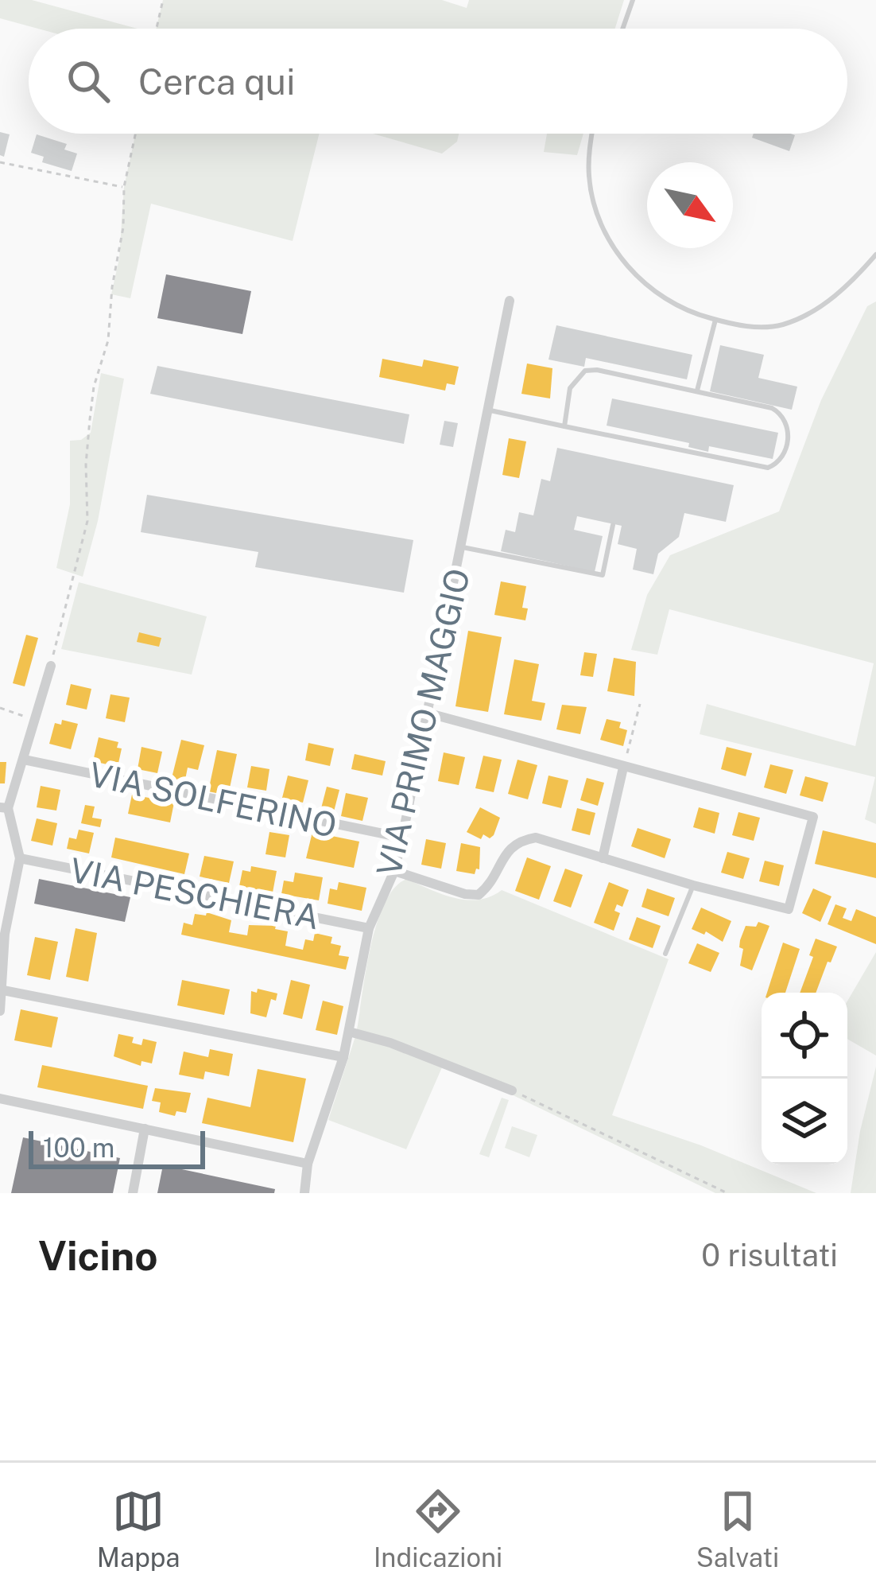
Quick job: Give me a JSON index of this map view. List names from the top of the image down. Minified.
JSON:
{"streets":{"street":["VIA PRIMO MAGGIO","VIA SOLFERINO","VIA PESCHIERA"]},"crossings":[["VIA PRIMO MAGGIO","VIA SOLFERINO"],["VIA PRIMO MAGGIO","VIA PESCHIERA"]],"scale_bar":"100 m","north":"bottom right","page":{"search":"Cerca qui","scale":"100 m","heading":["Vicino","0 risultati"],"nav":["Mappa","Indicazioni","Salvati"]}}
